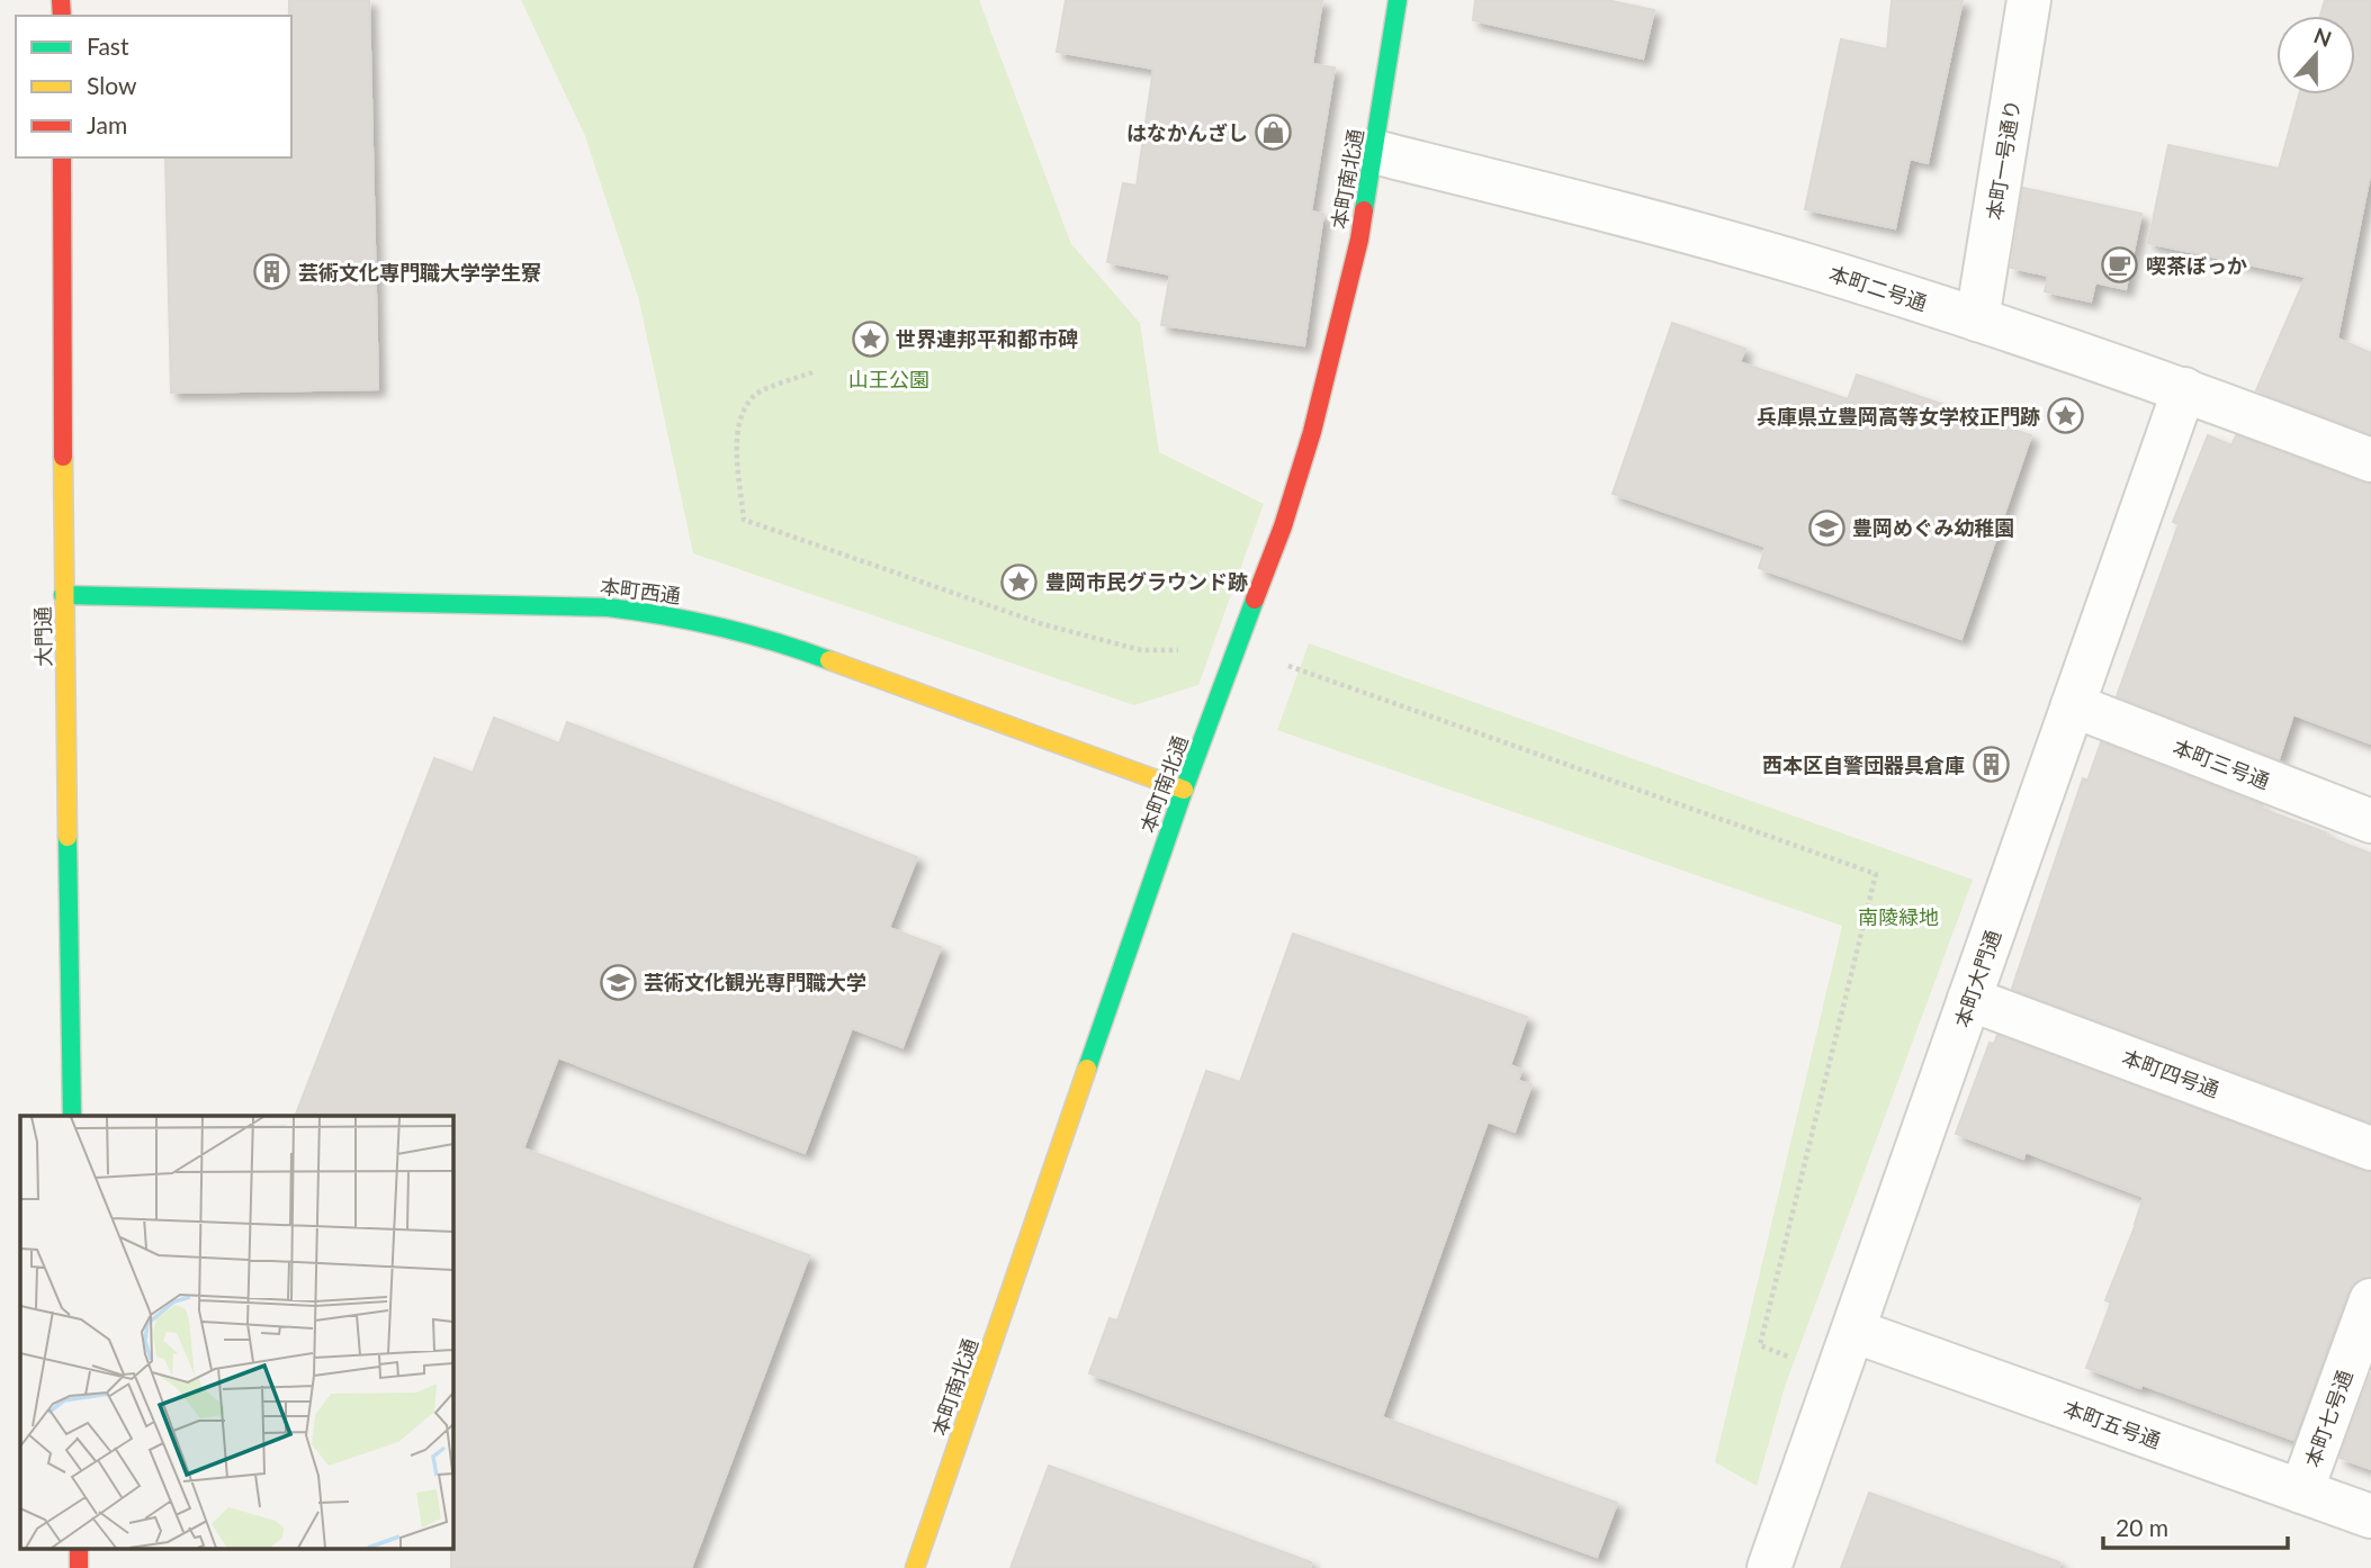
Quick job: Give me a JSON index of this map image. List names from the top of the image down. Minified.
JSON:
{"streets":{"street":["本町一号通り","本町南北通","本町二号通","本町西通","大門通","本町三号通","本町大門通","本町四号通","本町七号通","本町五号通"]},"crossings":[["本町一号通り","本町二号通"],["本町南北通","本町二号通"],["本町南北通","本町西通"],["本町二号通","本町大門通"],["本町西通","大門通"],["本町三号通","本町大門通"],["本町大門通","本町四号通"],["本町大門通","本町五号通"],["本町七号通","本町五号通"]],"parks":["山王公園","南陵緑地"],"places":{"shop":["はなかんざし"],"cafe":["喫茶ぼっか"],"building":["芸術文化専門職大学学生寮","西本区自警団器具倉庫"],"place":["世界連邦平和都市碑","兵庫県立豊岡高等女学校正門跡","豊岡市民グラウンド跡"],"school or university":["豊岡めぐみ幼稚園","芸術文化観光専門職大学"]},"legend":["Fast","Slow","Jam"],"scale_bar":"20 m","north":"top"}
